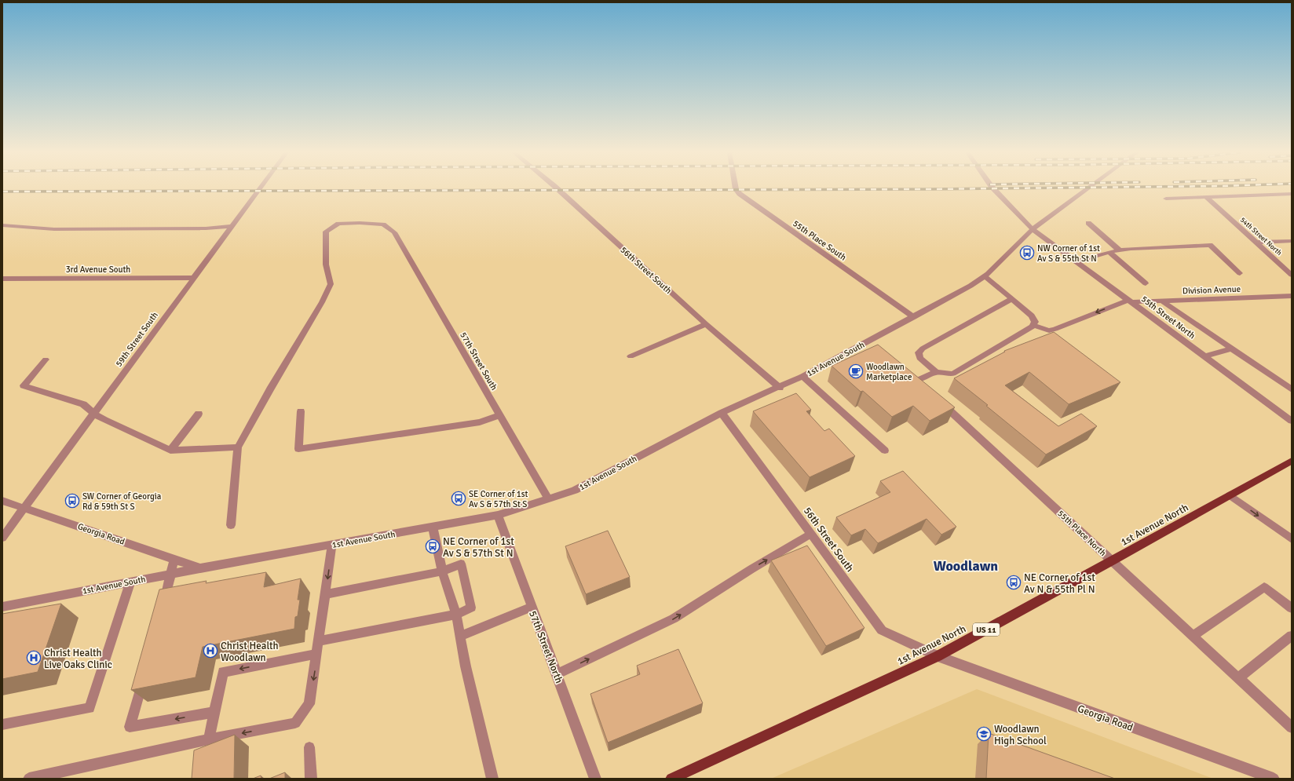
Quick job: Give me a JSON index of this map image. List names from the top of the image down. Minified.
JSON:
{"streets":{"main road":["1st Avenue North","US 11"],"street":["54th Street North","55th Place South","3rd Avenue South","56th Street South","Division Avenue","55th Street North","59th Street South","1st Avenue South","57th Street South","55th Place North","Georgia Road","57th Street North"]},"crossings":[["55th Place South","1st Avenue South"],["3rd Avenue South","59th Street South"],["56th Street South","1st Avenue South"],["56th Street South","1st Avenue North"],["56th Street South","Georgia Road"],["Division Avenue","55th Street North"],["55th Street North","1st Avenue South"],["59th Street South","Georgia Road"],["1st Avenue South","57th Street South"],["1st Avenue South","Georgia Road"],["1st Avenue South","57th Street North"],["1st Avenue North","55th Place North"],["1st Avenue North","Georgia Road"]],"districts":["Woodlawn"],"places":{"bus stop":["NW Corner of 1st Av S & 55th St N","SE Corner of 1st Av S & 57th St S","SW Corner of Georgia Rd & 59th St S","NE Corner of 1st Av S & 57th St N","NE Corner of 1st Av N & 55th Pl N"],"cafe":["Woodlawn Marketplace"],"hospital":["Christ Health Woodlawn","Christ Health Live Oaks Clinic"],"school or university":["Woodlawn High School"]}}
